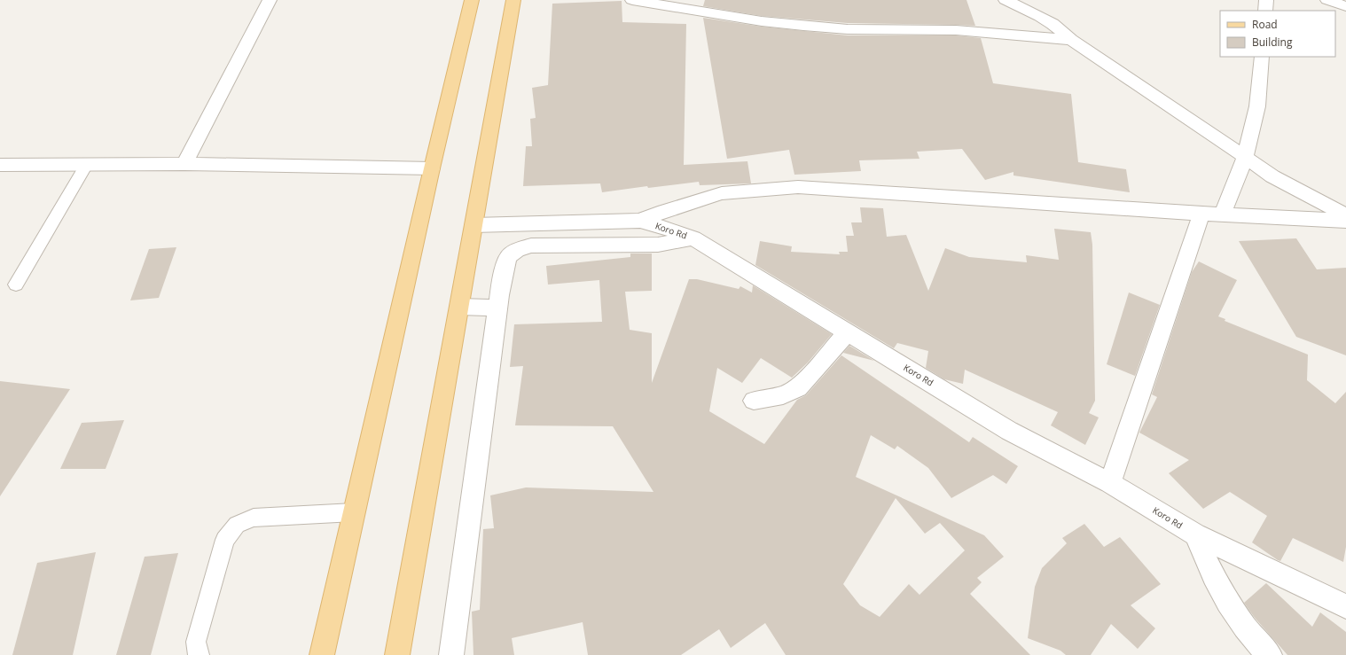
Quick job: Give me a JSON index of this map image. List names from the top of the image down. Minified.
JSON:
{"streets":{"street":["Koro Rd"]},"legend":["Road","Building"]}
